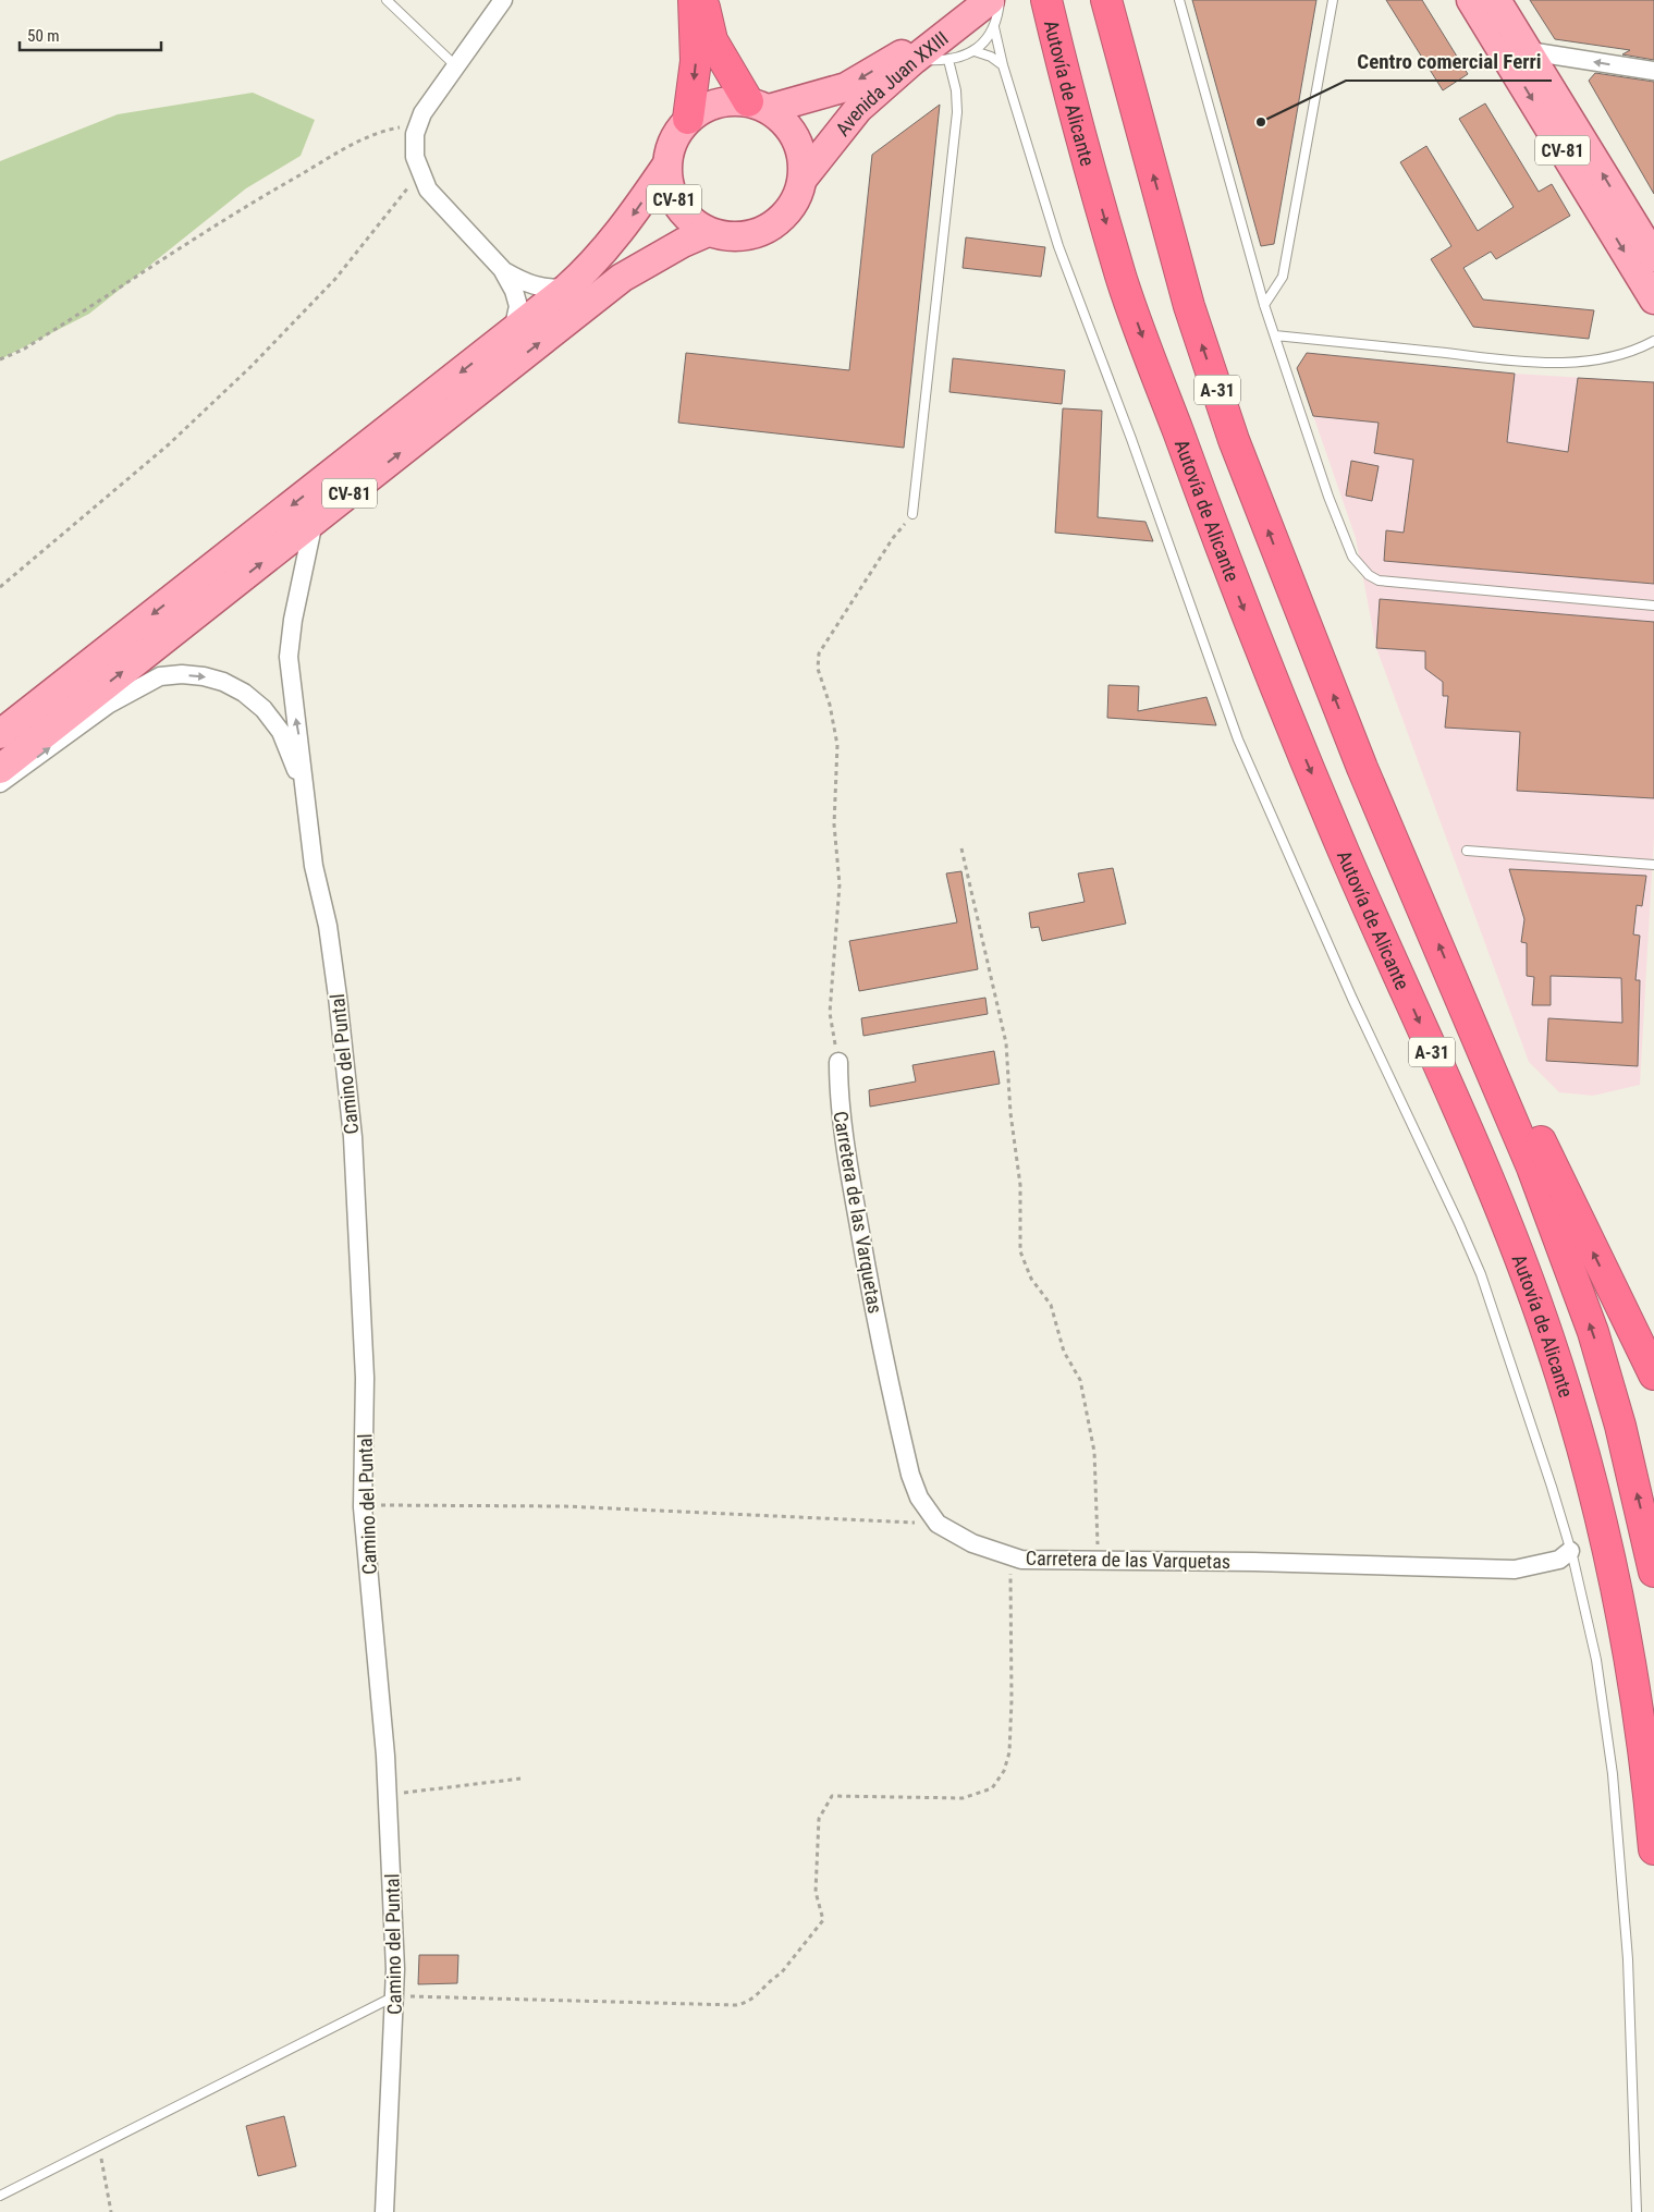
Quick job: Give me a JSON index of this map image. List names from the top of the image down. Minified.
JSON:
{"streets":{"highway":["Autovía de Alicante","A-31"],"main road":["Avenida Juan XXIII","CV-81"],"street":["Camino del Puntal","Carretera de las Varquetas"]},"crossings":[["Avenida Juan XXIII","CV-81"],["CV-81","Camino del Puntal"]],"places":["Centro comercial Ferri"],"scale_bar":"50 m"}
